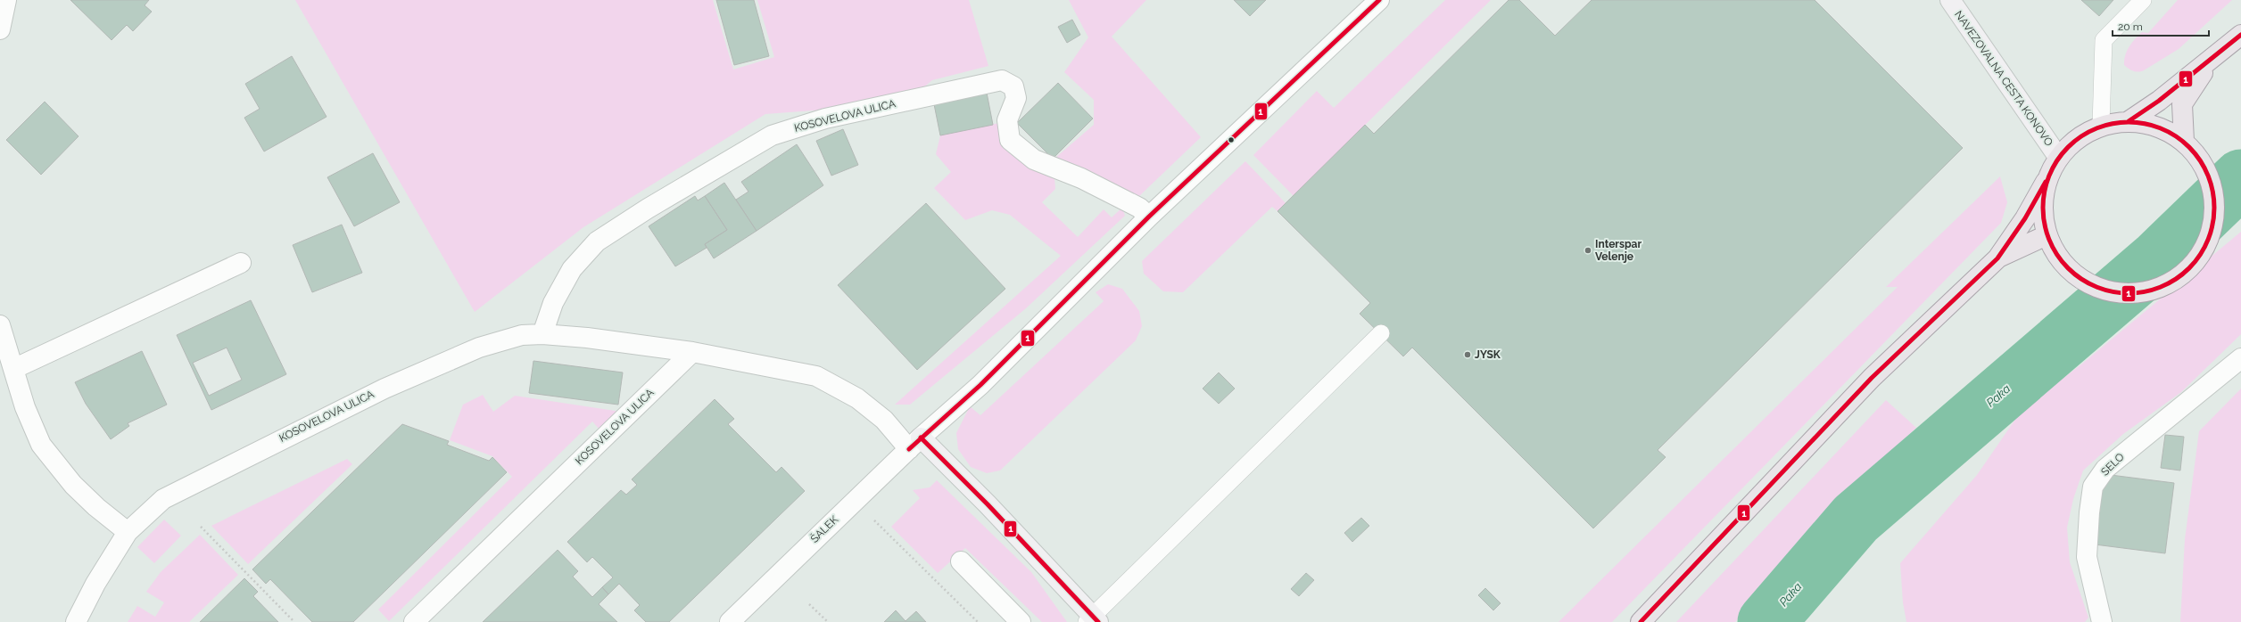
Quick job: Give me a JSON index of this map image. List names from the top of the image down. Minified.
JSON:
{"streets":{"street":["NAVEZOVALNA CESTA KONOVO","KOSOVELOVA ULICA","SELO","ŠALEK"]},"crossings":[["KOSOVELOVA ULICA","ŠALEK"]],"water":["Paka"],"places":["Interspar Velenje","JYSK"],"lines":["transit line 1"],"scale_bar":"20 m"}
